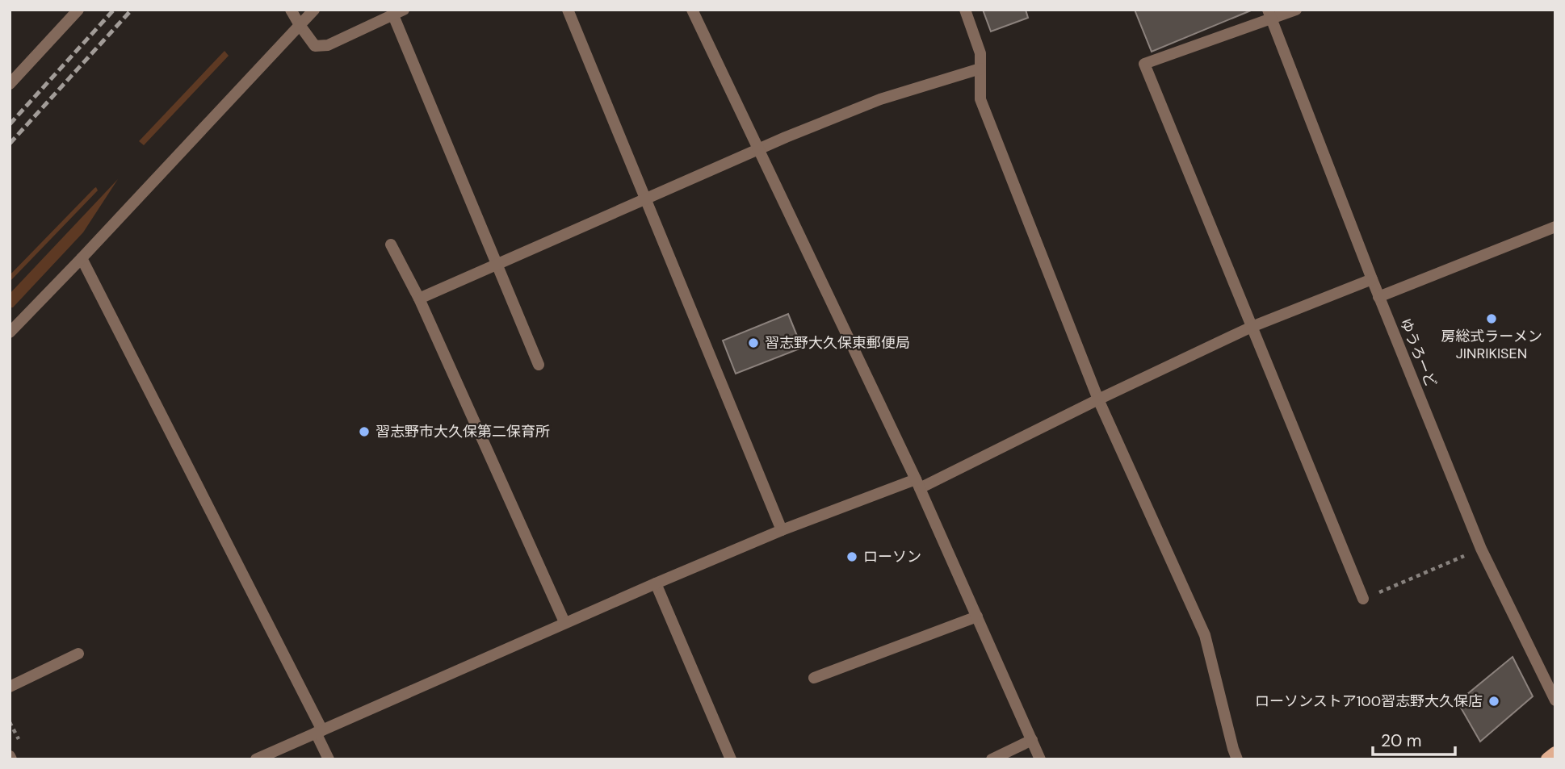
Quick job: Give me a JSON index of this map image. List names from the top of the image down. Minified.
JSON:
{"streets":{"street":["ゆうろーど"]},"places":["房総式ラーメン JINRIKISEN","習志野大久保東郵便局","習志野市大久保第二保育所","ローソン","ローソンストア100習志野大久保店"],"scale_bar":"20 m"}
